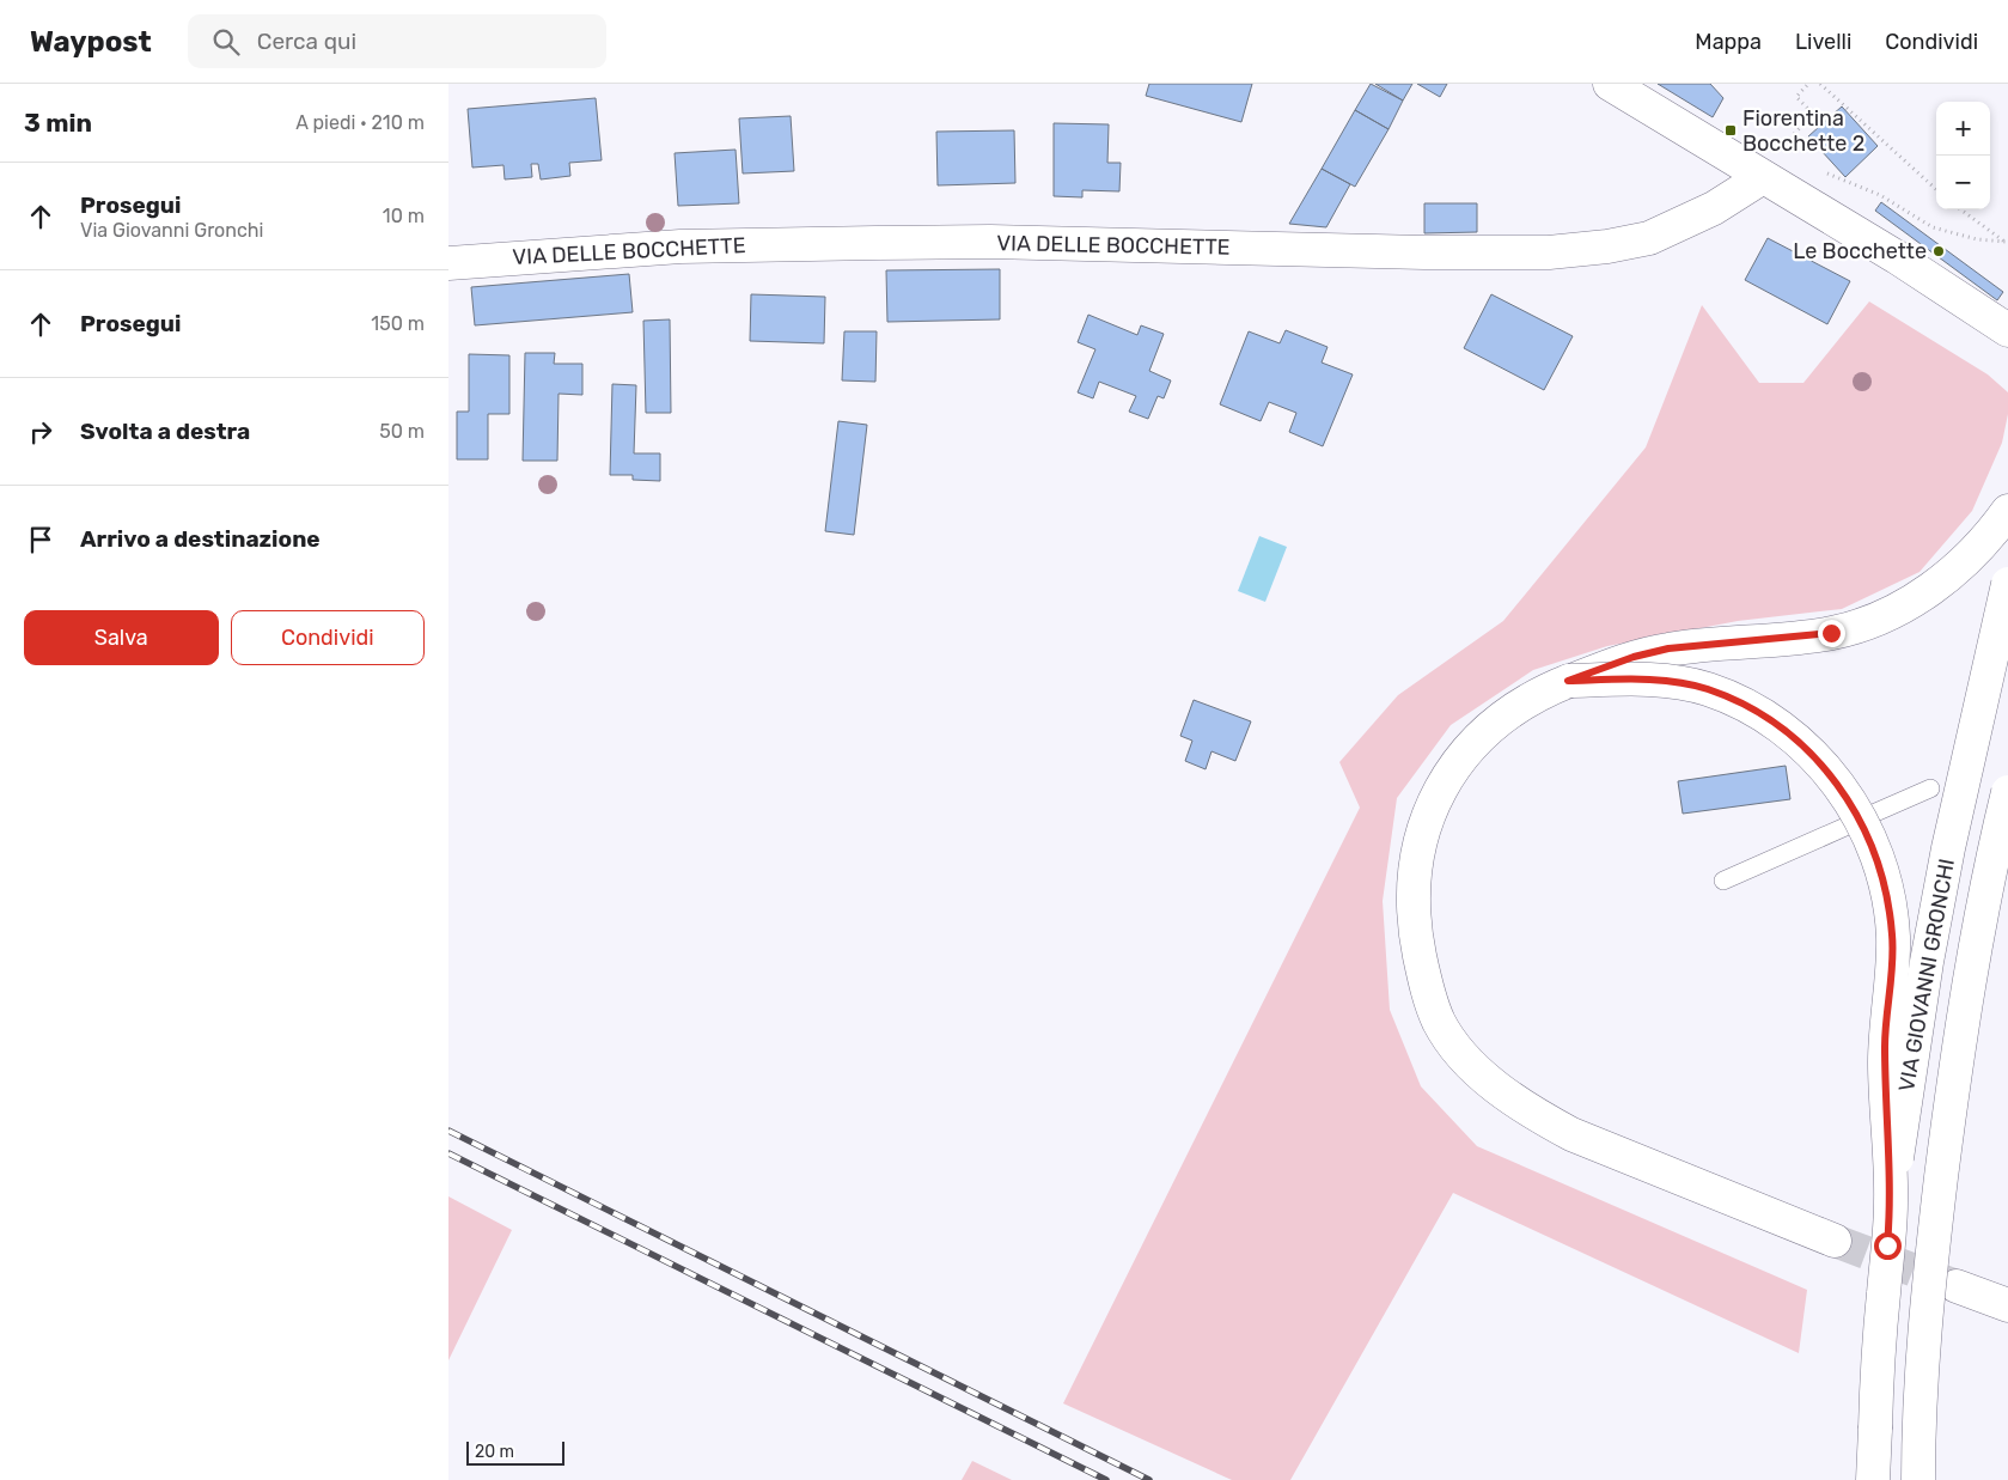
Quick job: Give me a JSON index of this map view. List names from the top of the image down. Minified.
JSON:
{"streets":{"main road":["VIA DELLE BOCCHETTE","VIA GIOVANNI GRONCHI"]},"places":{"transit":["Fiorentina Bocchette 2"],"other":["Le Bocchette"]},"scale_bar":"20 m","page":{"header":"Waypost","search":"Cerca qui","nav":["Mappa","Livelli","Condividi"],"heading":["3 min","A piedi · 210 m"],"map_buttons":["+","−"],"list":[["Prosegui","Via Giovanni Gronchi","10 m"],["Prosegui","150 m"],["Svolta a destra","50 m"],"Arrivo a destinazione"],"buttons":["Salva","Condividi"],"scale":"20 m"}}
